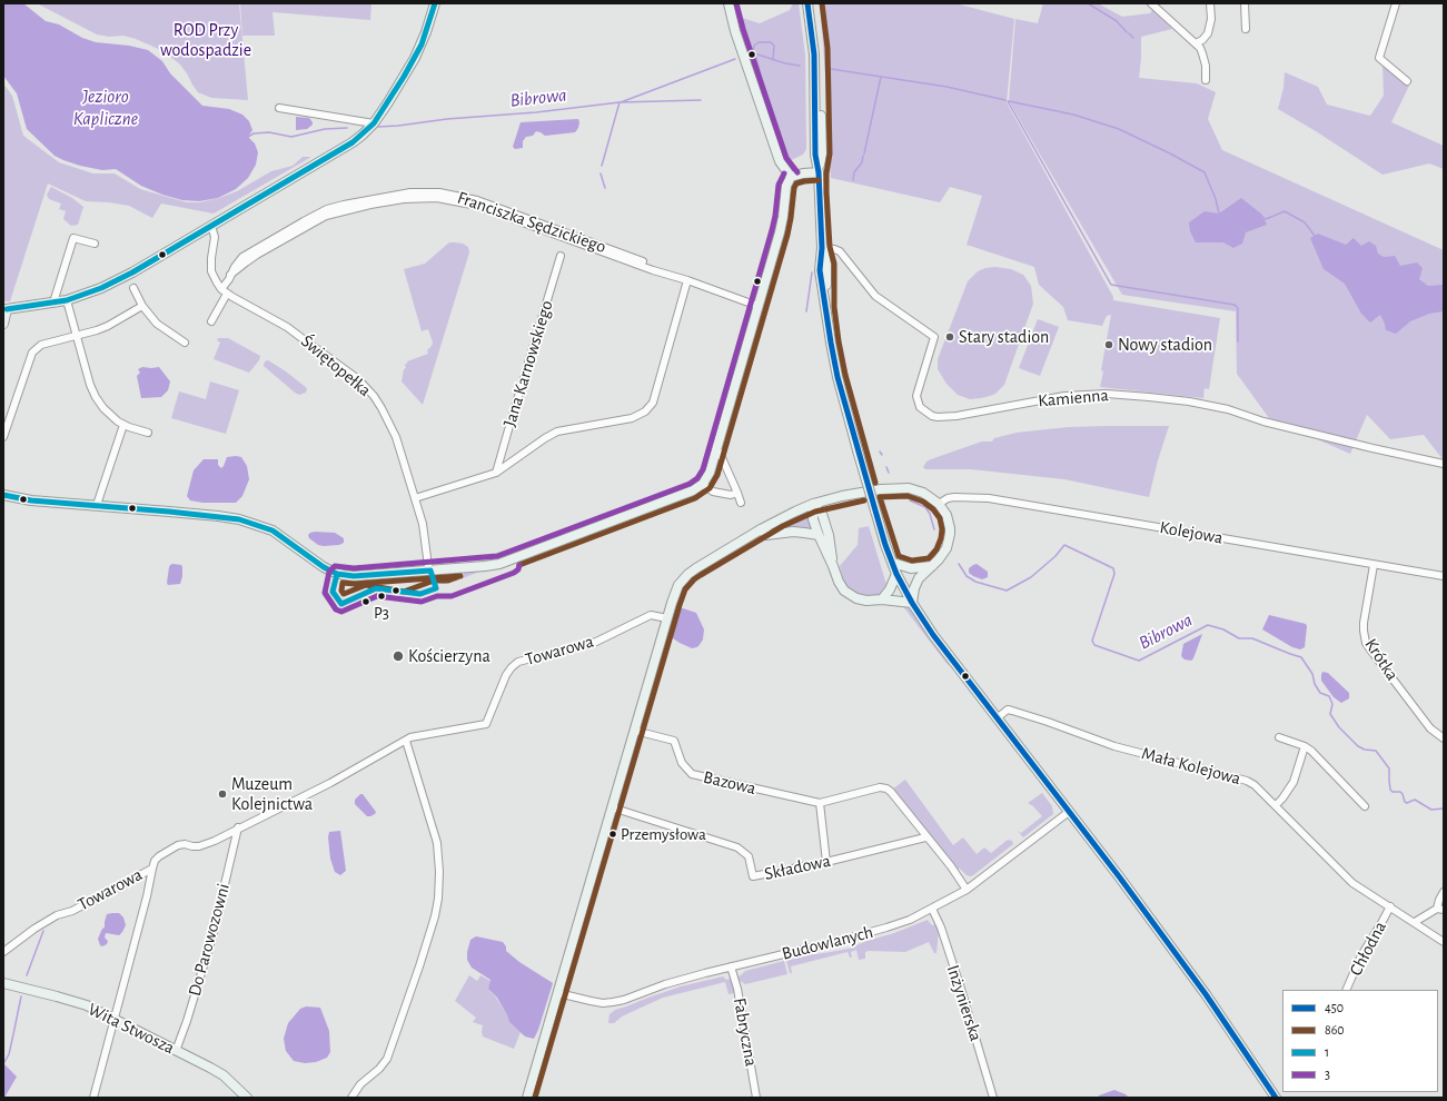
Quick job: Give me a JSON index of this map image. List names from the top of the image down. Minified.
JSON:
{"streets":{"main road":["Wita Stwosza"],"street":["Franciszka Sędzickiego","Jana Karnowskiego","Świętopełka","Kamienna","Kolejowa","Towarowa","Krótka","Mała Kolejowa","Bazowa","Składowa","Do Parowozowni","Budowlanych","Chłodna","Inżynierska","Fabryczna"]},"crossings":[["Franciszka Sędzickiego","Świętopełka"],["Kolejowa","Krótka"],["Towarowa","Do Parowozowni"],["Mała Kolejowa","Chłodna"],["Bazowa","Składowa"],["Bazowa","Budowlanych"],["Do Parowozowni","Wita Stwosza"],["Budowlanych","Inżynierska"],["Budowlanych","Fabryczna"]],"water":["Jezioro Kapliczne","Bibrowa"],"parks":["ROD Przy wodospadzie"],"places":["Stary stadion","Nowy stadion","P3","Kościerzyna","Muzeum Kolejnictwa","Przemysłowa"],"lines":["transit line 450","transit line 860","transit line 1","transit line 3"],"legend":["450","860","1","3"]}
